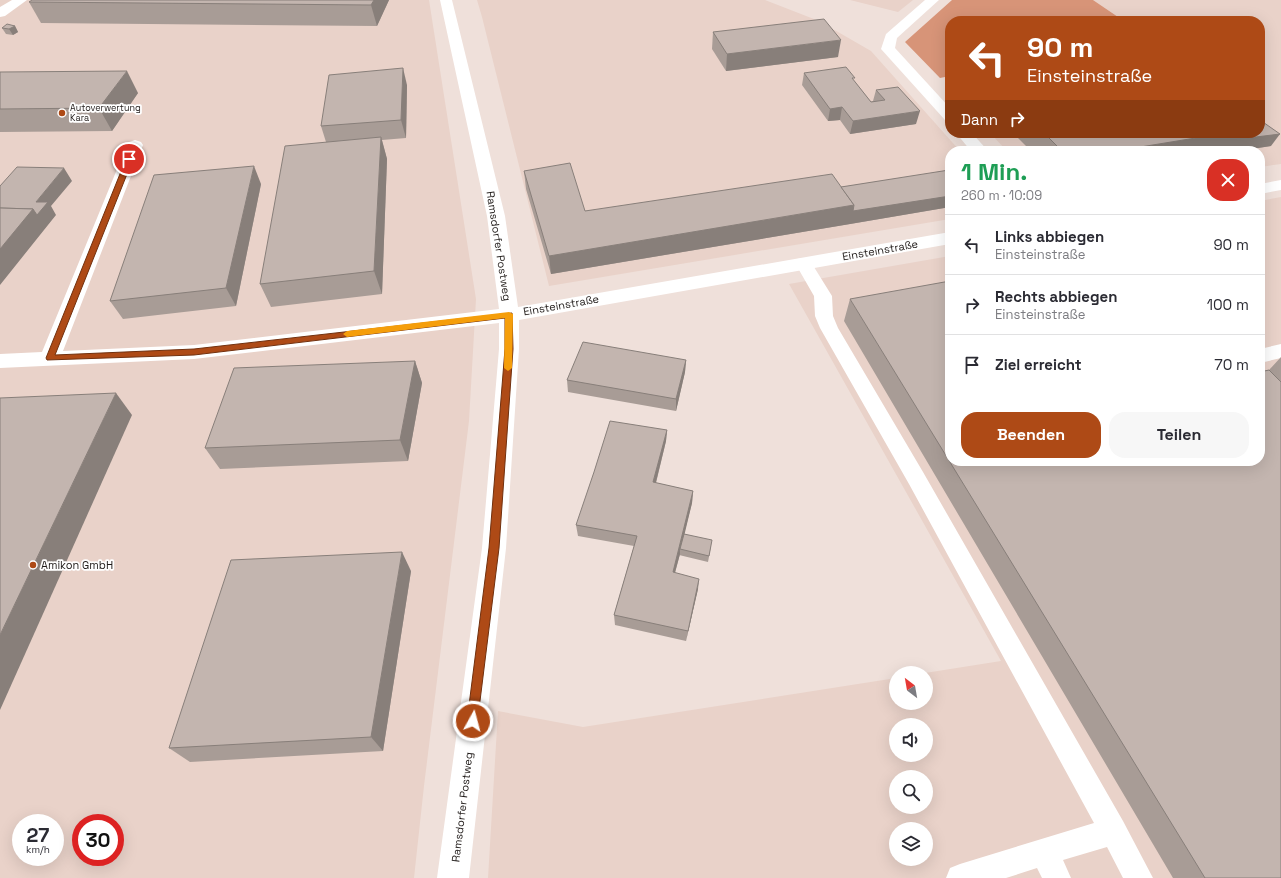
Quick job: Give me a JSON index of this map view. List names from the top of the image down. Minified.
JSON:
{"streets":{"street":["Ramsdorfer Postweg","Einsteinstraße"]},"crossings":[["Ramsdorfer Postweg","Einsteinstraße"]],"places":["Autoverwertung Kara","Amikon GmbH"],"north":"top left","page":{"turn":["90 m","Einsteinstraße"],"then":"Dann","heading":["1 Min.","260 m · 10:09"],"list":[{"name":"Links abbiegen","note":"Einsteinstraße","value":"90 m"},{"name":"Rechts abbiegen","note":"Einsteinstraße","value":"100 m"},{"name":"Ziel erreicht","value":"70 m"}],"buttons":["Beenden","Teilen"],"speed":"27 km/h","limit":"30"}}
